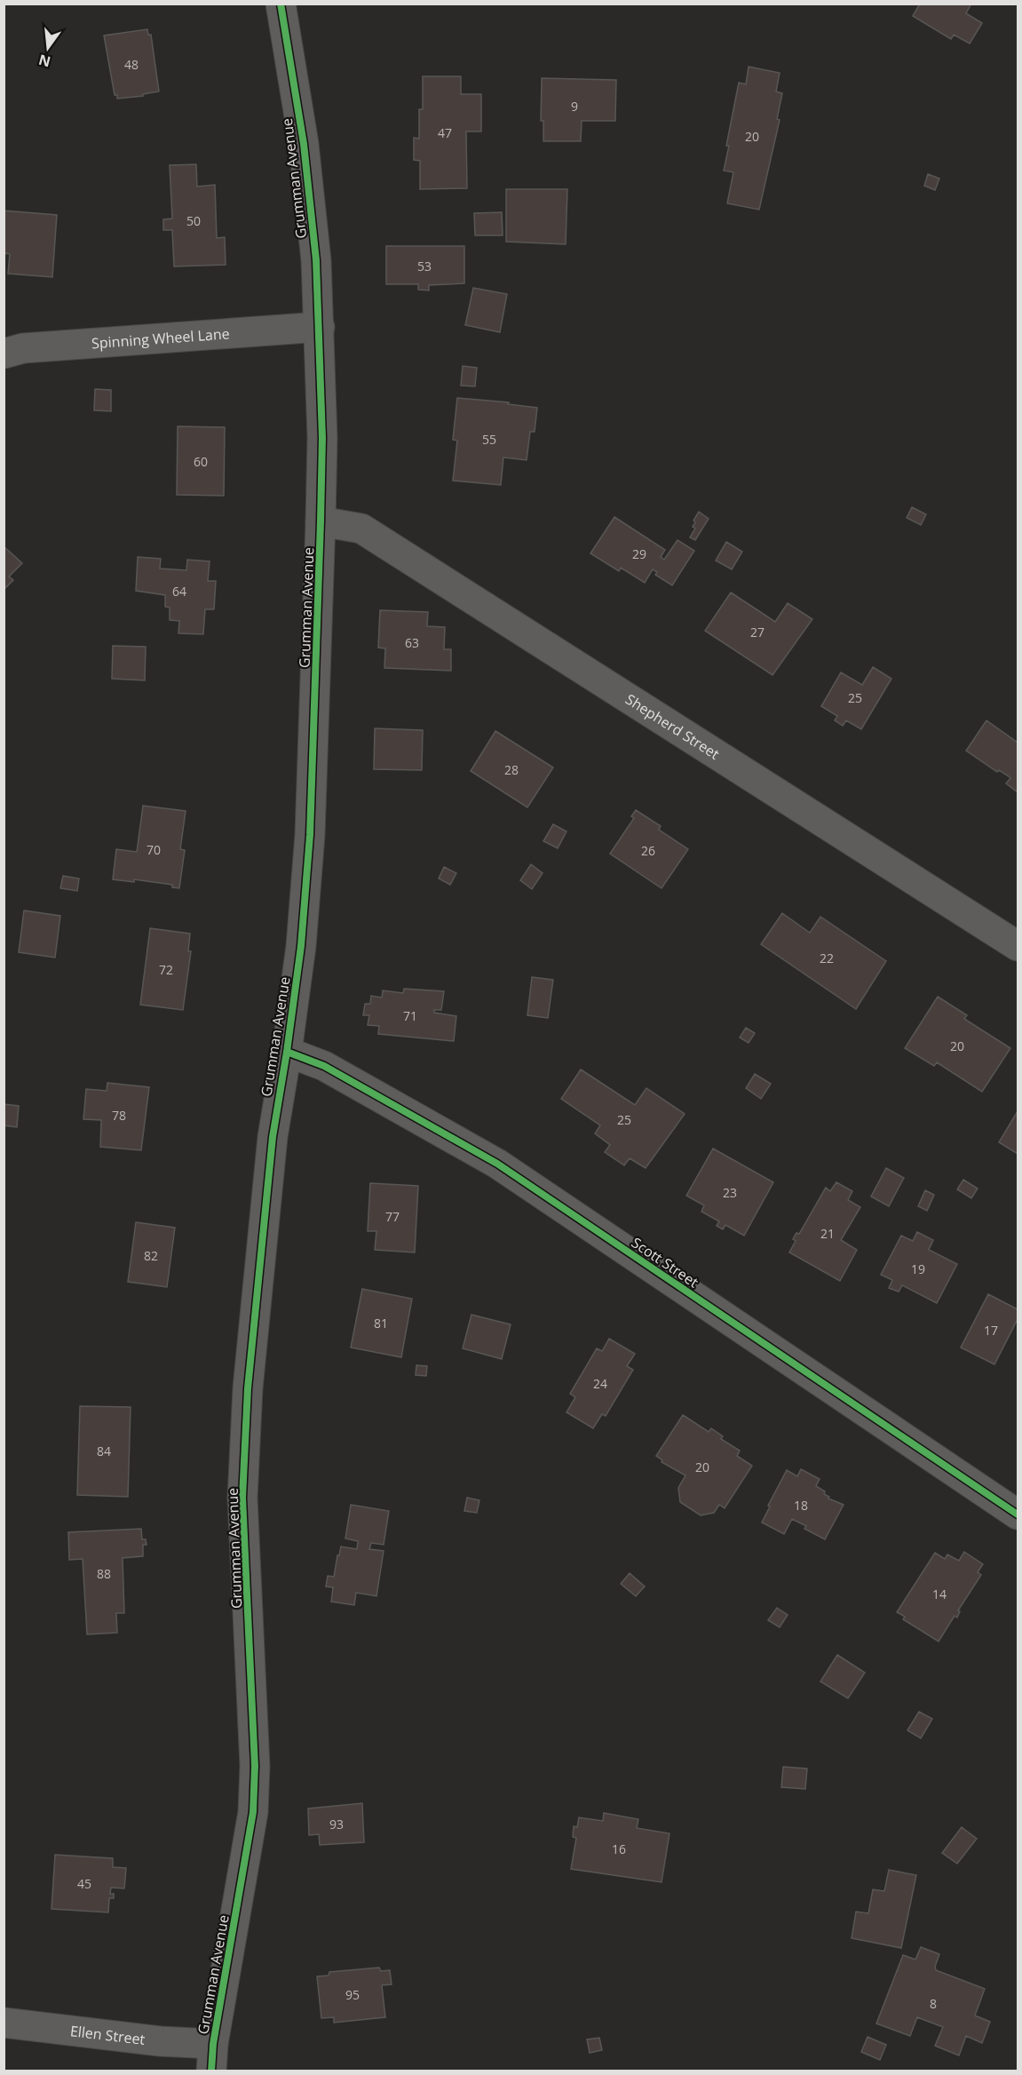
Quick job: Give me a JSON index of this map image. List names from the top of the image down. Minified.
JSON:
{"streets":{"street":["Grumman Avenue","Spinning Wheel Lane","Shepherd Street","Scott Street","Ellen Street"]},"crossings":[["Grumman Avenue","Spinning Wheel Lane"],["Grumman Avenue","Shepherd Street"],["Grumman Avenue","Scott Street"],["Grumman Avenue","Ellen Street"]],"house_numbers":["48","9","47","20","50","53","55","60","29","64","27","63","25","28","70","26","22","72","71","20","78","25","23","77","21","82","19","81","17","24","84","20","18","88","14","93","16","45","95","8"],"north":"bottom"}
